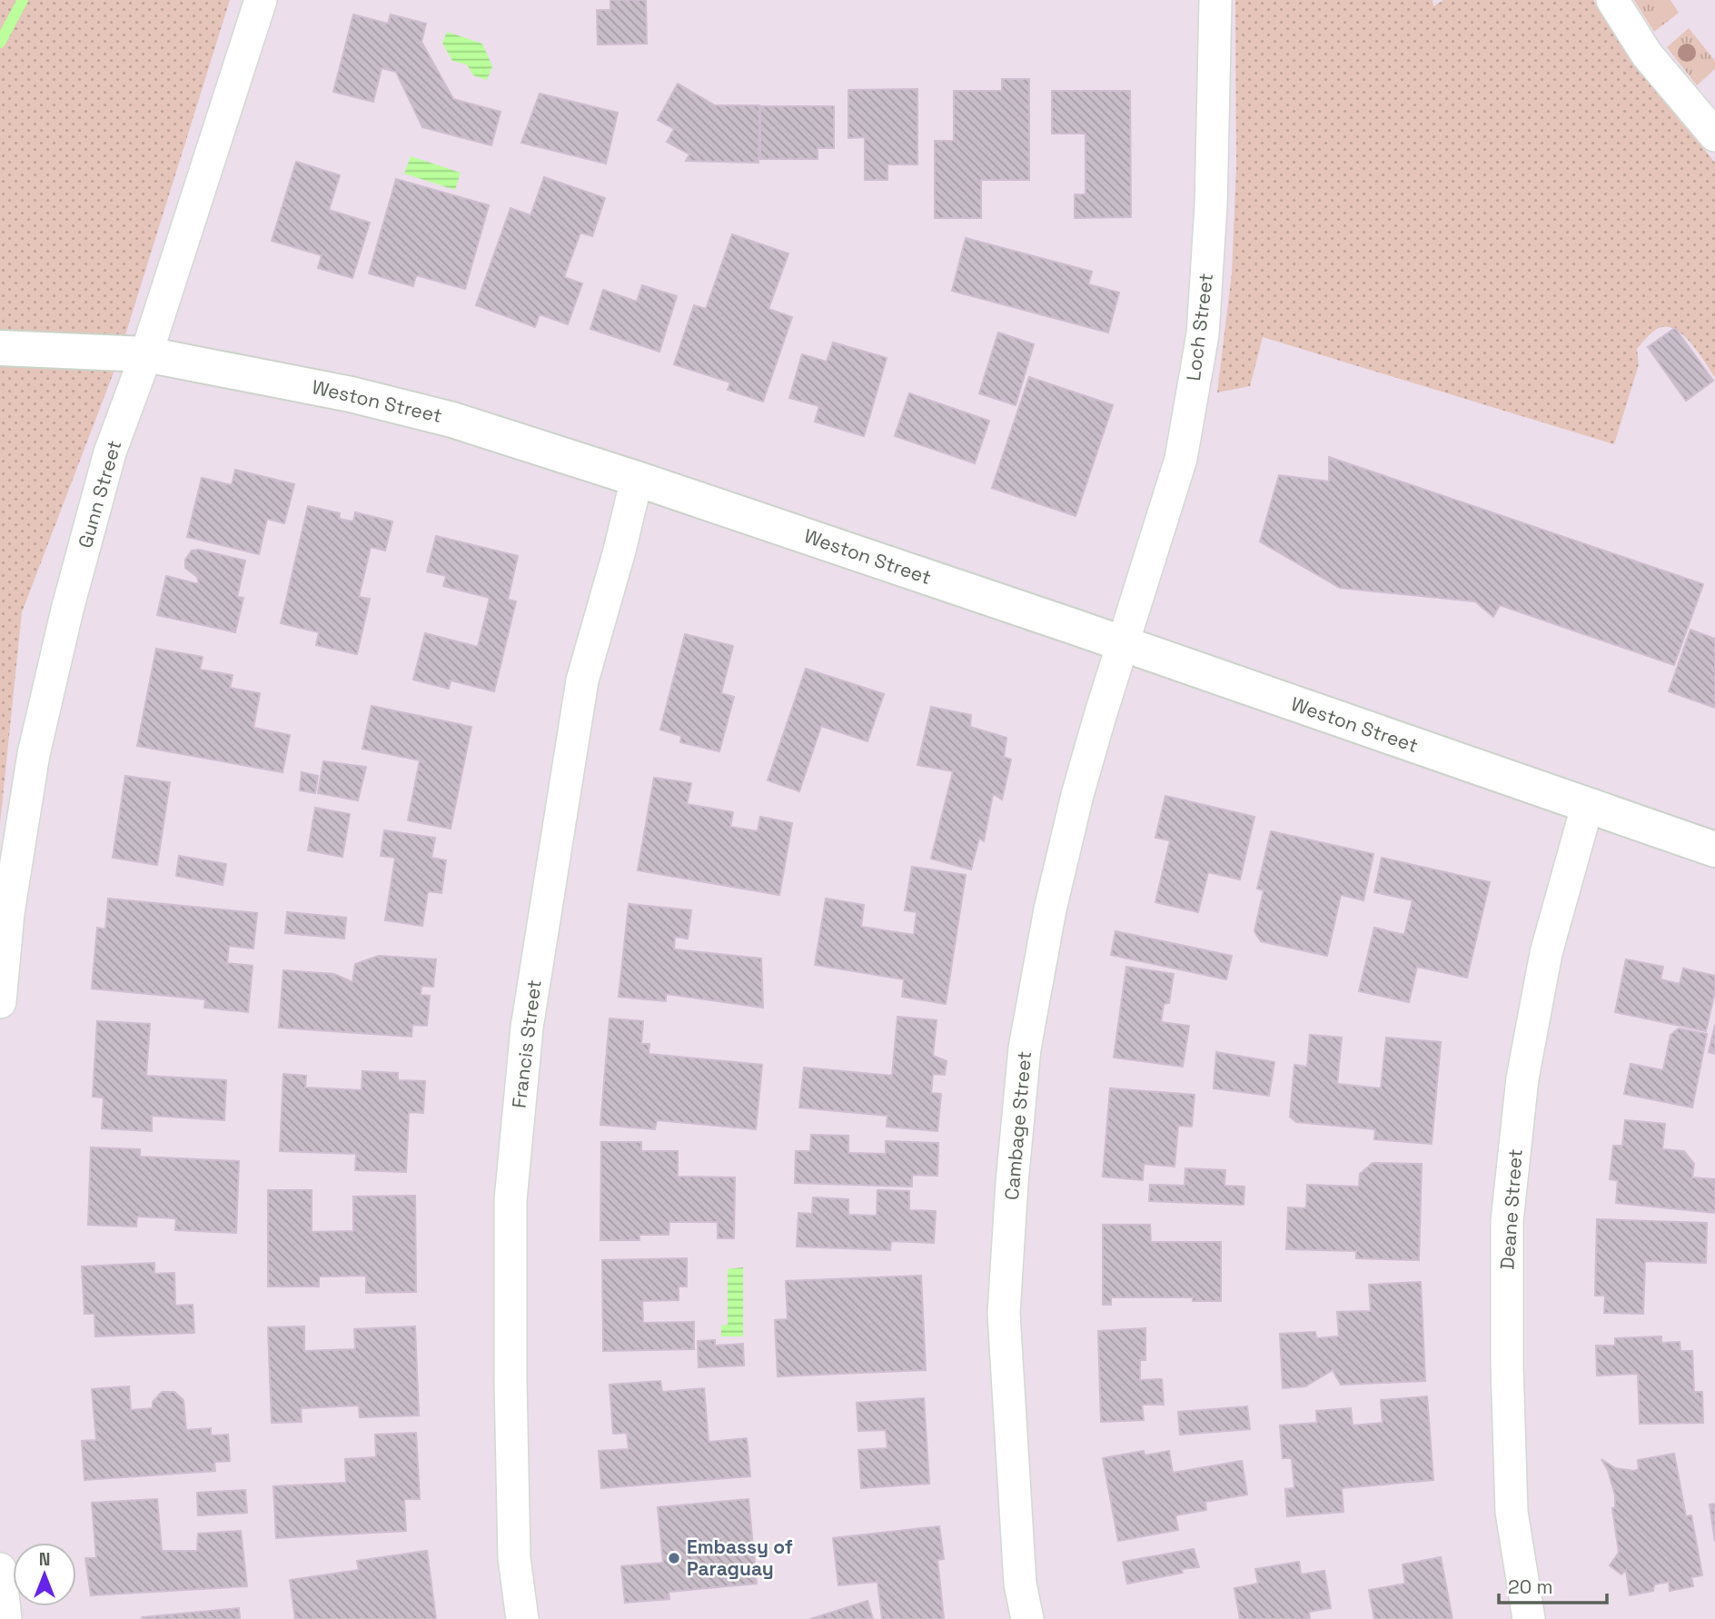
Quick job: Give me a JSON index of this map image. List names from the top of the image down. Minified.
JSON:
{"streets":{"street":["Loch Street","Weston Street","Gunn Street","Francis Street","Cambage Street","Deane Street"]},"crossings":[["Loch Street","Weston Street"],["Loch Street","Cambage Street"],["Weston Street","Gunn Street"],["Weston Street","Francis Street"],["Weston Street","Cambage Street"],["Weston Street","Deane Street"]],"places":["Embassy of Paraguay"],"scale_bar":"20 m","north":"top"}
